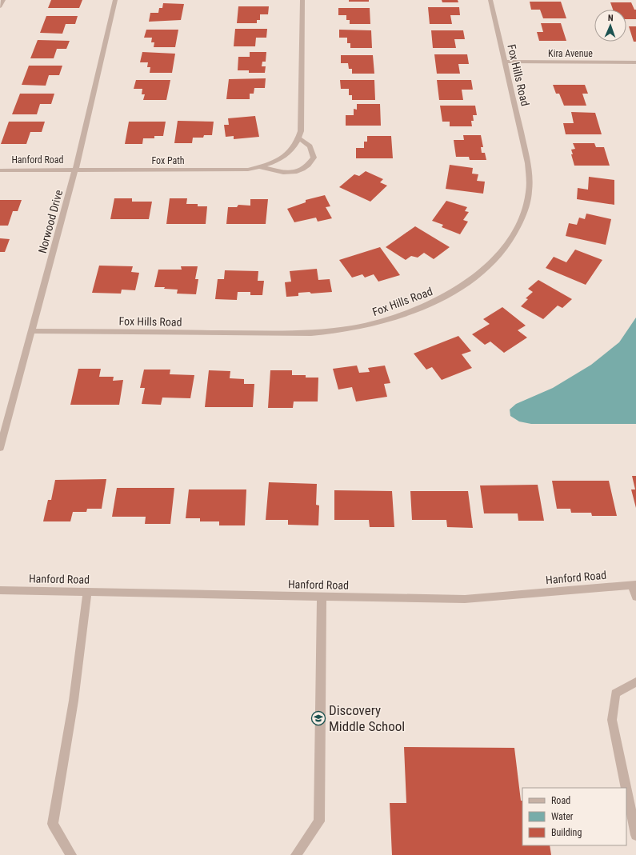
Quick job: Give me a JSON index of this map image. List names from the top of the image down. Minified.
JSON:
{"streets":{"street":["Kira Avenue","Fox Hills Road","Hanford Road","Fox Path","Norwood Drive"]},"crossings":[["Kira Avenue","Fox Hills Road"],["Fox Hills Road","Norwood Drive"],["Hanford Road","Fox Path"],["Hanford Road","Norwood Drive"],["Fox Path","Norwood Drive"]],"places":{"school or university":["Discovery Middle School"]},"legend":["Road","Water","Building"],"north":"top"}
